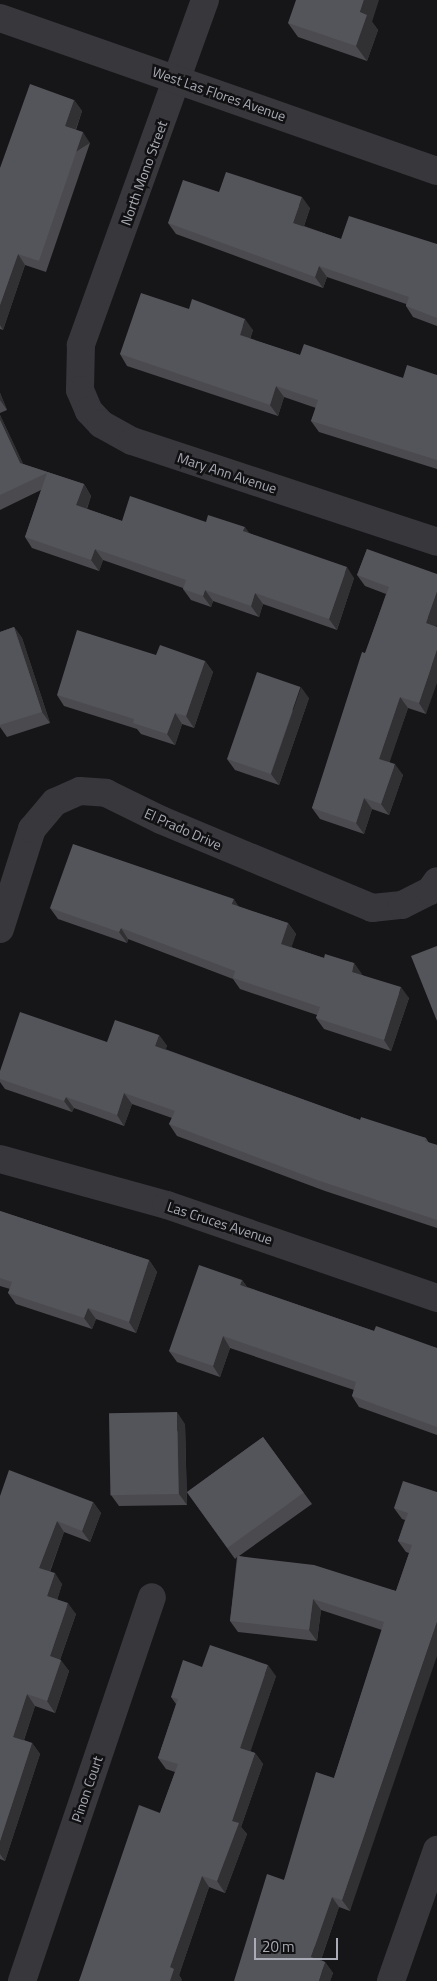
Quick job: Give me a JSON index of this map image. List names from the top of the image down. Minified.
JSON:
{"streets":{"street":["West Las Flores Avenue","North Mono Street","Mary Ann Avenue","El Prado Drive","Las Cruces Avenue","Pinon Court"]},"crossings":[["West Las Flores Avenue","North Mono Street"],["North Mono Street","Mary Ann Avenue"]],"scale_bar":"20 m"}
